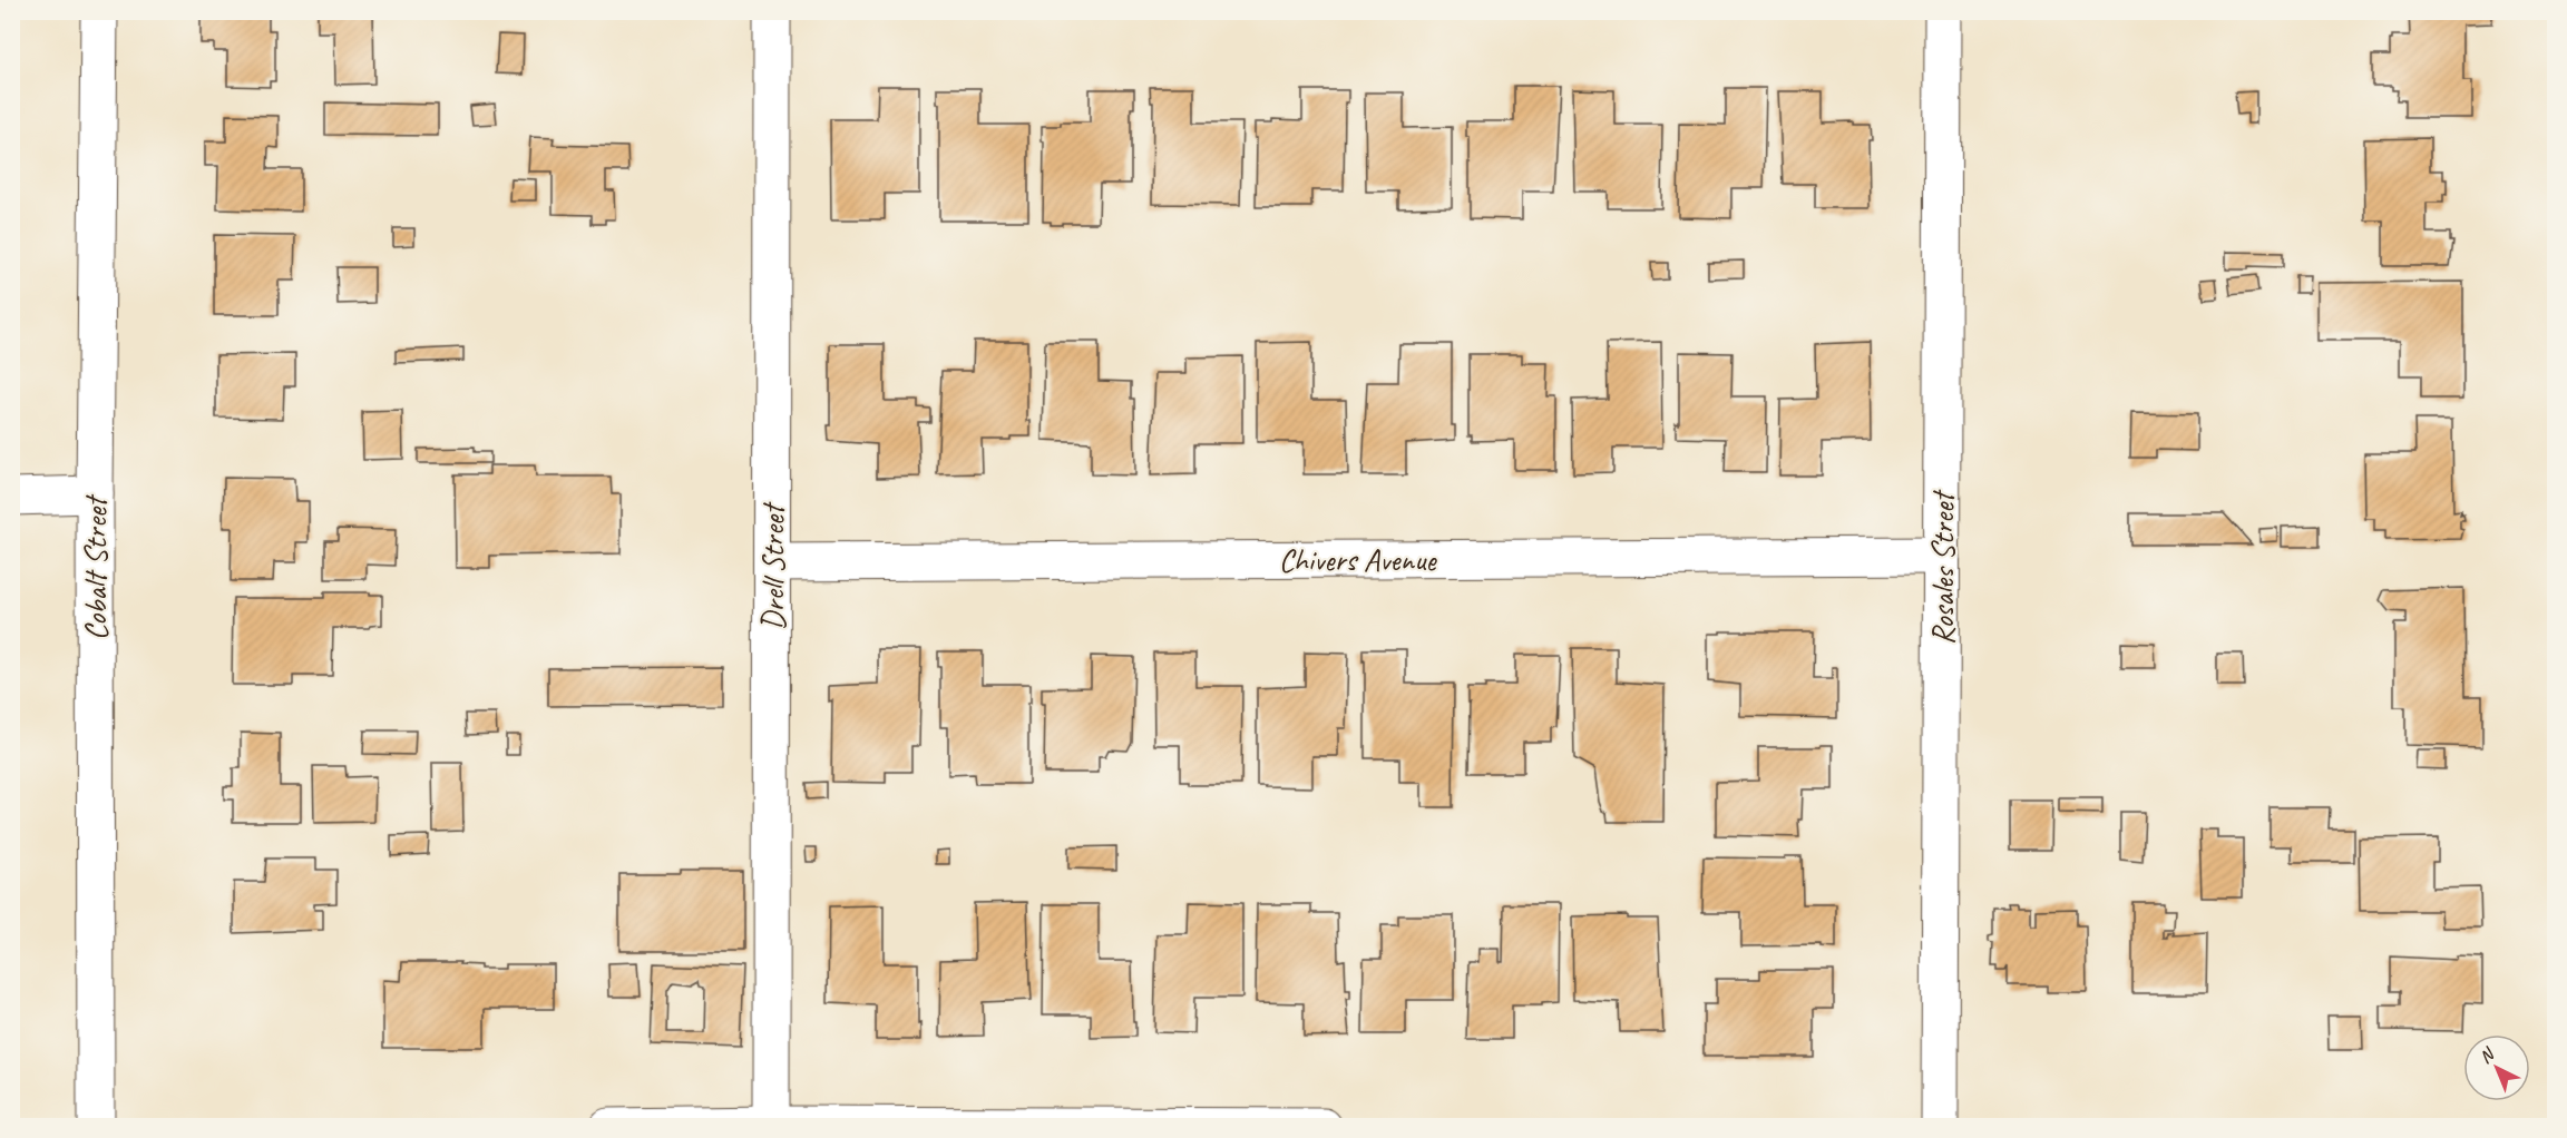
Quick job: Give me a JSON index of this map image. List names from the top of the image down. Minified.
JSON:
{"streets":{"street":["Chivers Avenue","Drell Street","Cobalt Street","Rosales Street"]},"crossings":[["Chivers Avenue","Drell Street"],["Chivers Avenue","Rosales Street"]],"north":"top left"}
